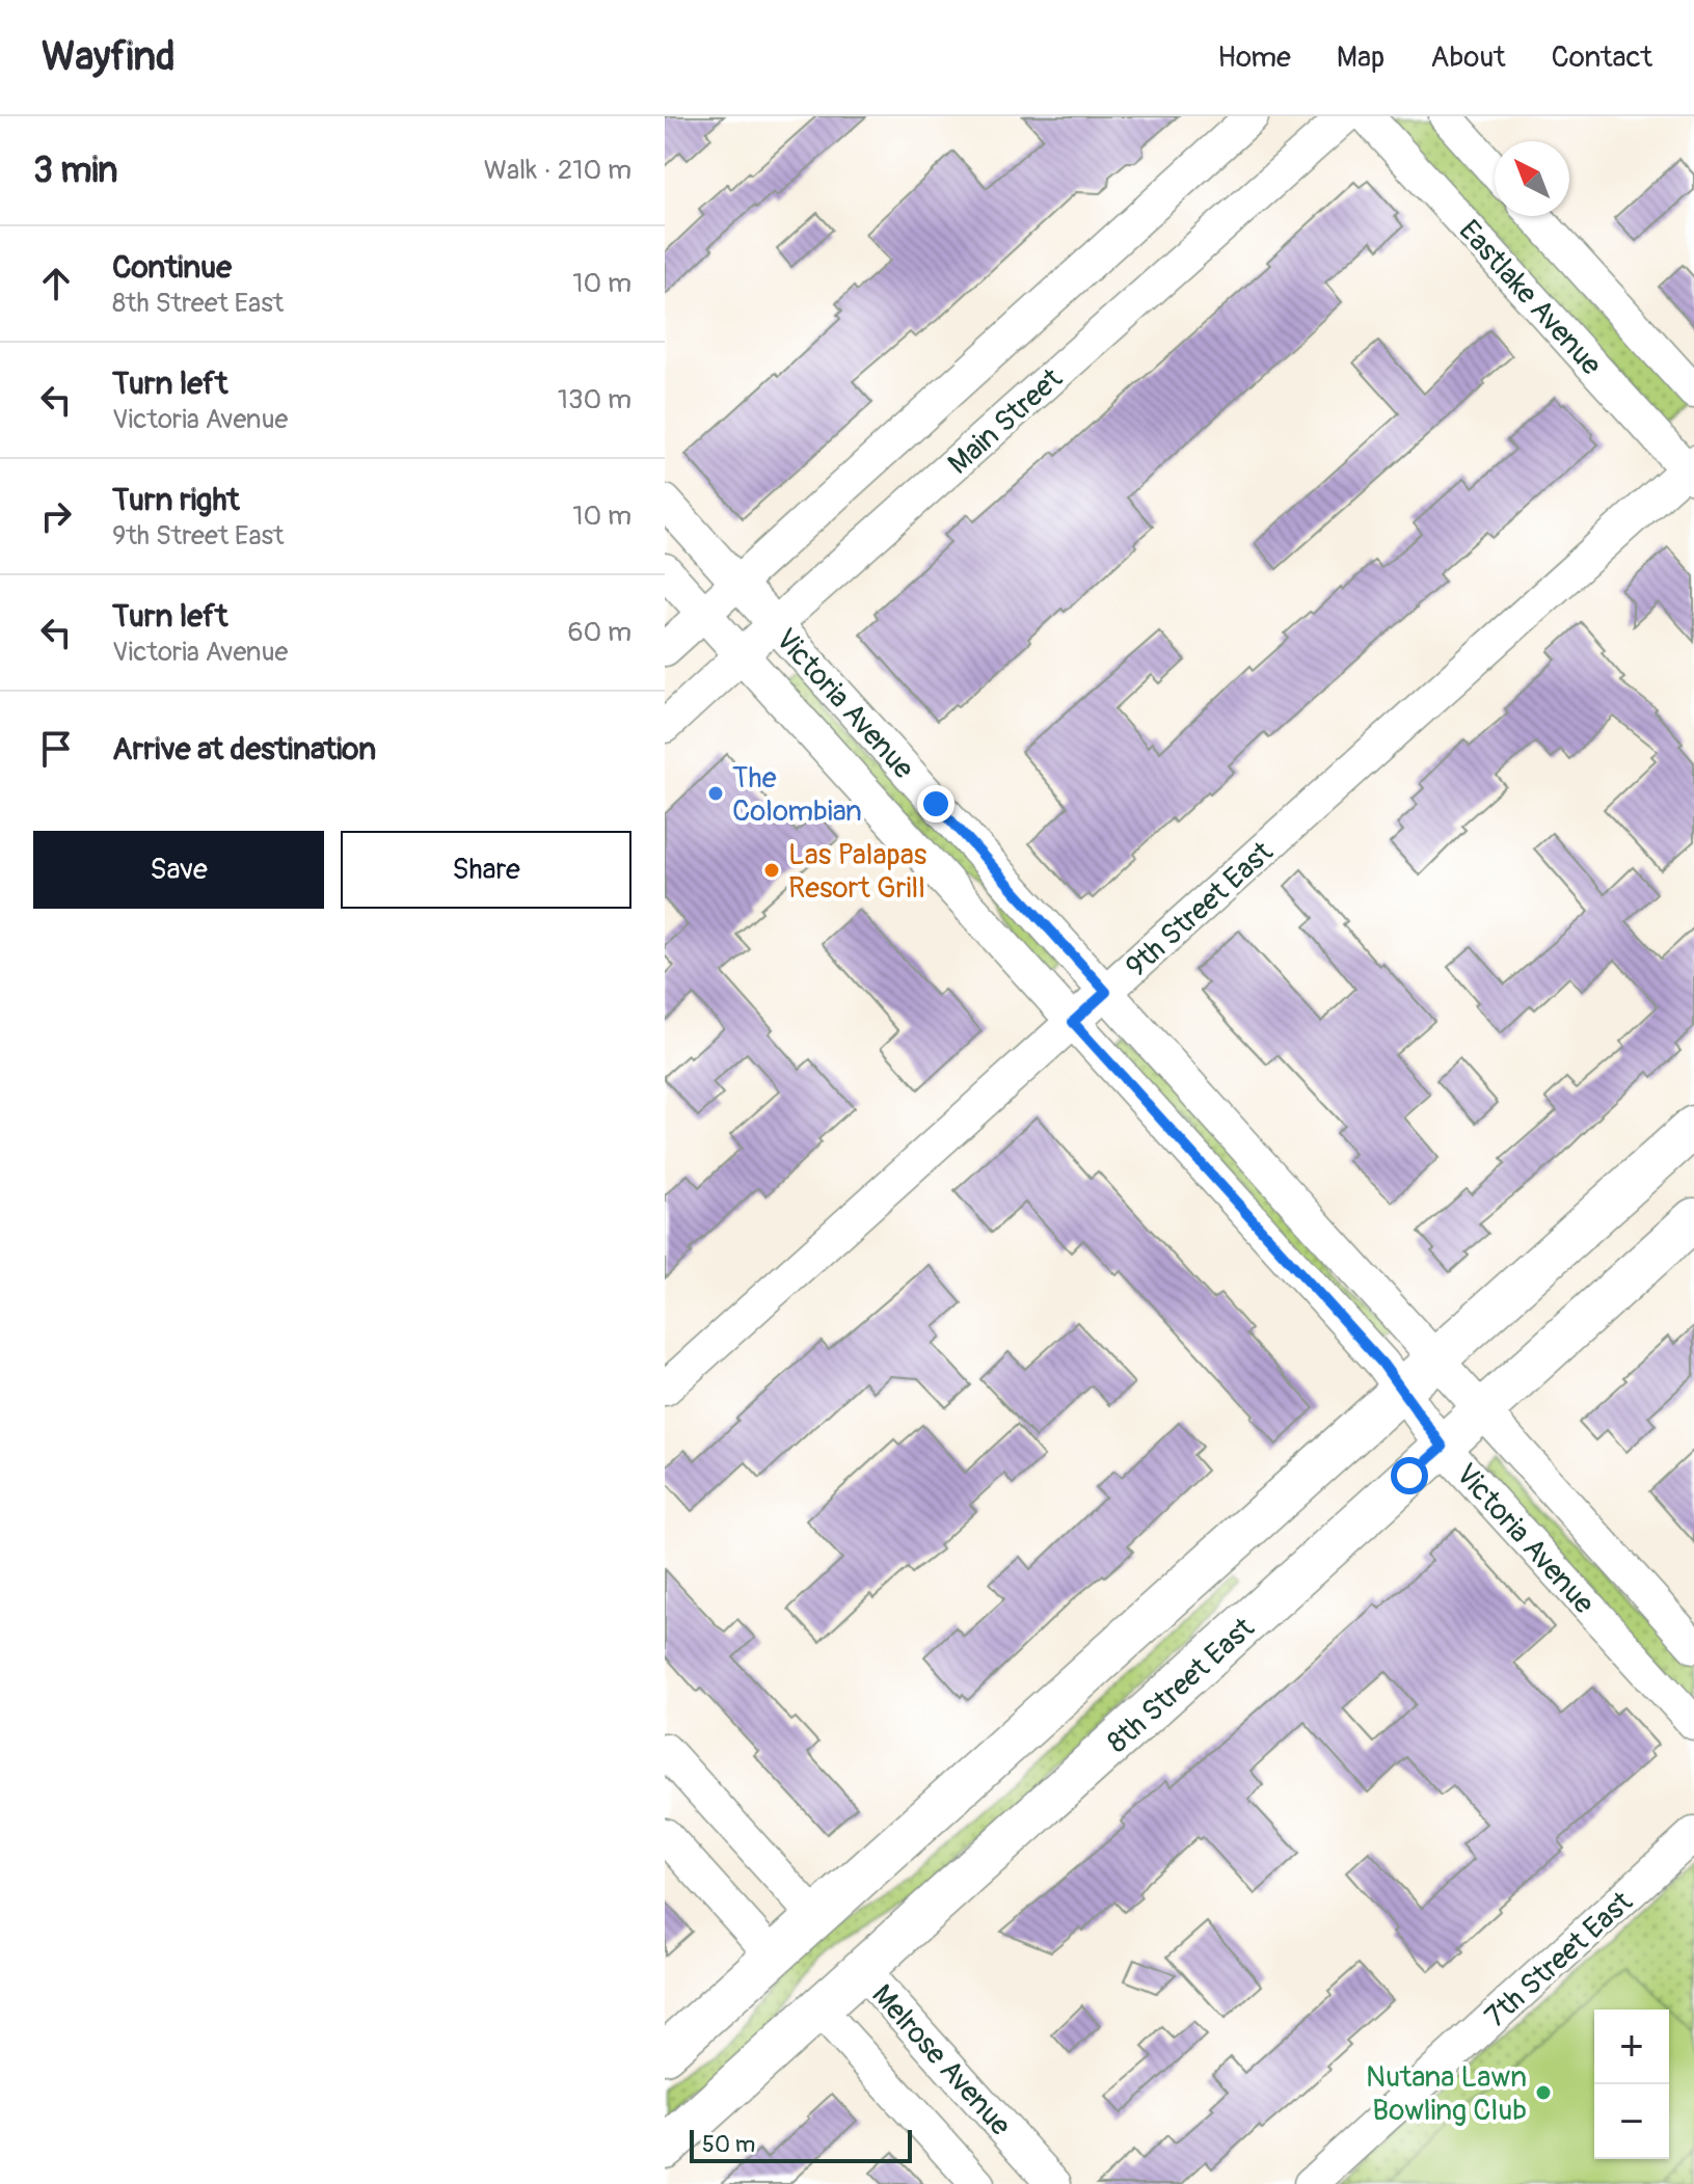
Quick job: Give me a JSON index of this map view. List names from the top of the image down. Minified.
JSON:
{"streets":{"main road":["8th Street East"],"street":["Eastlake Avenue","Main Street","Victoria Avenue","9th Street East","7th Street East","Melrose Avenue"]},"crossings":[["Eastlake Avenue","9th Street East"],["Main Street","Victoria Avenue"],["Victoria Avenue","9th Street East"],["Victoria Avenue","8th Street East"],["8th Street East","Melrose Avenue"]],"places":["The Colombian","Las Palapas Resort Grill","Nutana Lawn Bowling Club"],"scale_bar":"50 m","north":"top left","page":{"header":"Wayfind","nav":["Home","Map","About","Contact"],"heading":["3 min","Walk · 210 m"],"list":[["Continue","8th Street East","10 m"],["Turn left","Victoria Avenue","130 m"],["Turn right","9th Street East","10 m"],["Turn left","Victoria Avenue","60 m"],"Arrive at destination"],"buttons":["Save","Share"],"map_buttons":["+","−"],"scale":"50 m"}}
